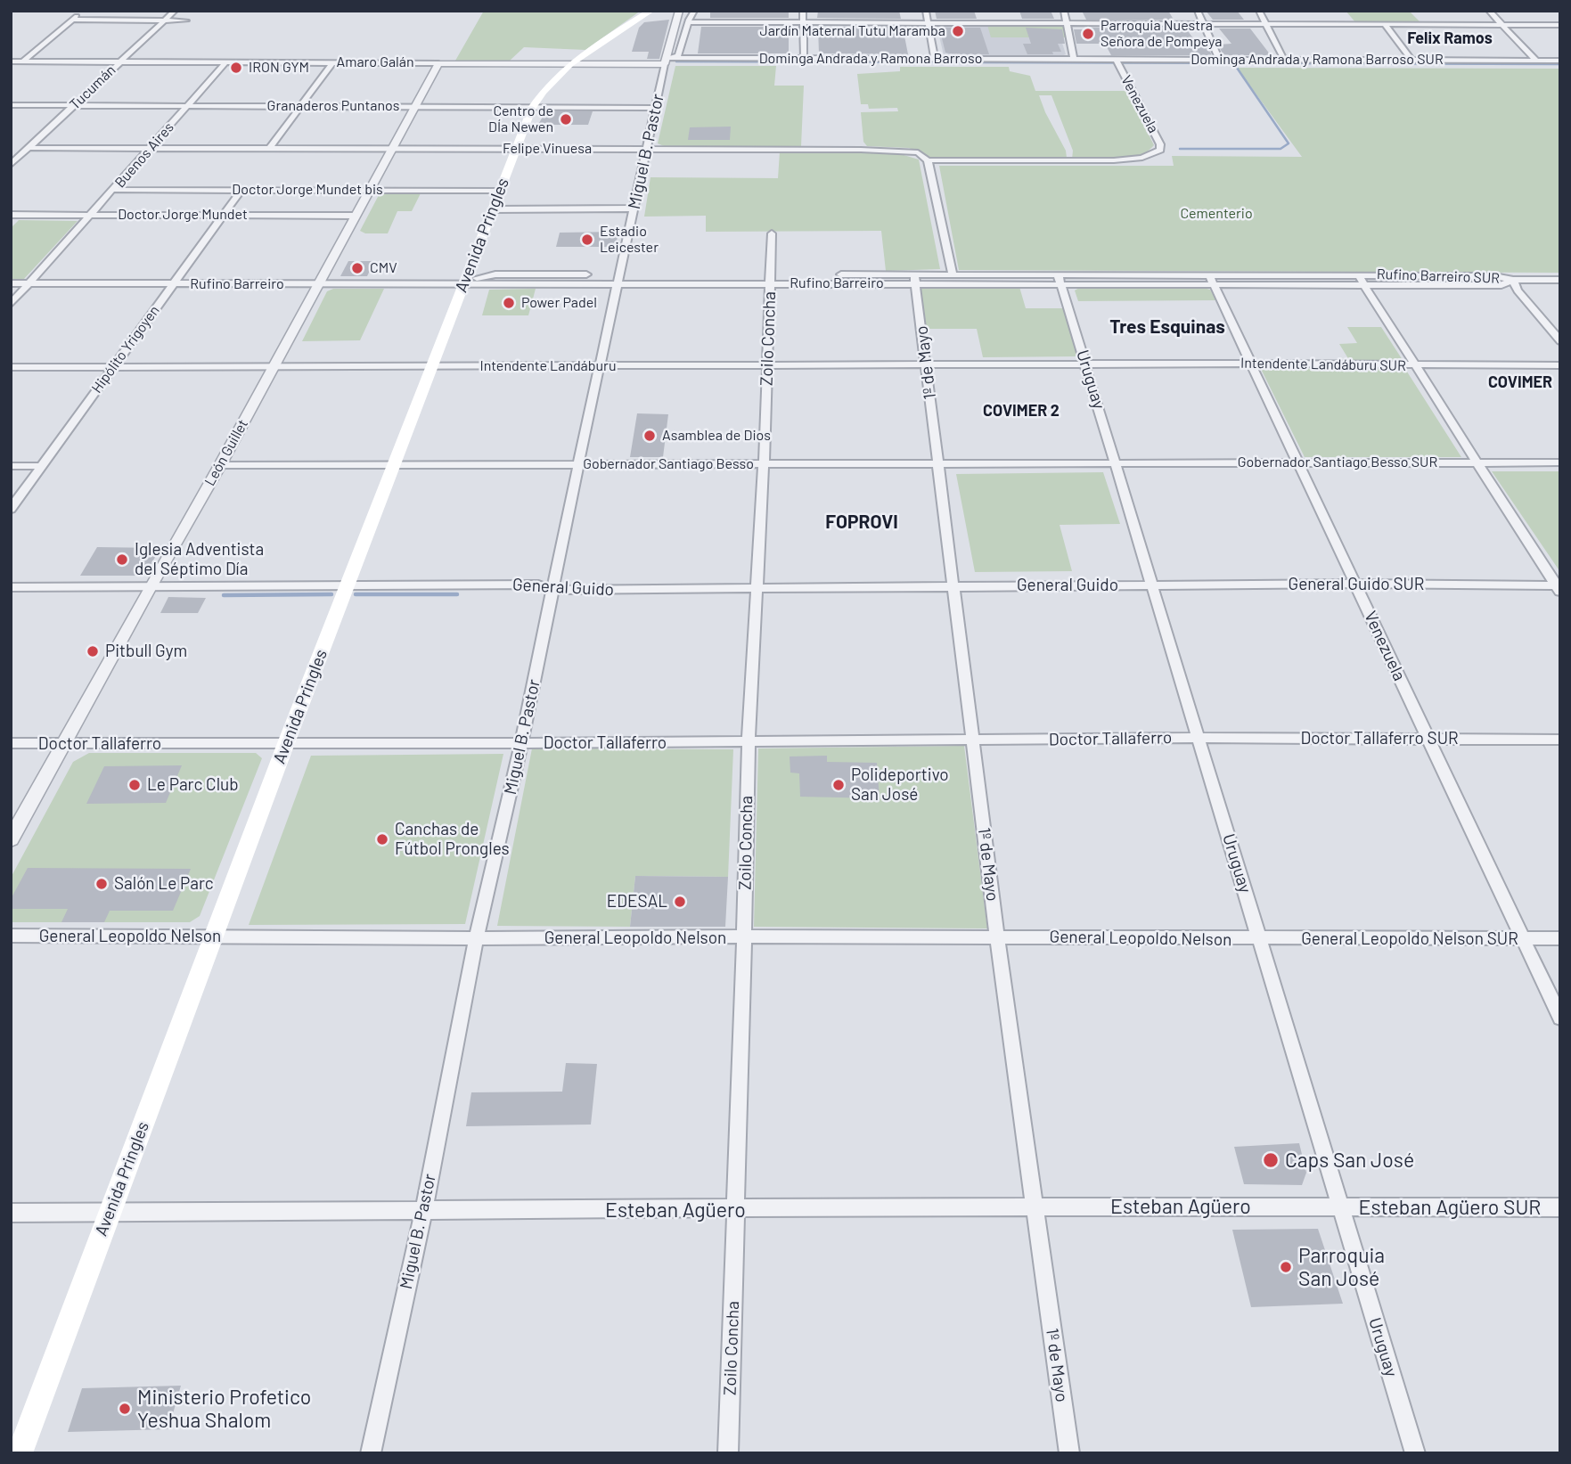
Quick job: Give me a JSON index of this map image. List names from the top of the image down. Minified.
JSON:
{"streets":{"main road":["Avenida Pringles"],"street":["Dominga Andrada y Ramona Barroso","Dominga Andrada y Ramona Barroso SUR","Amaro Galán","Tucumán","Venezuela","Granaderos Puntanos","Felipe Vinuesa","Miguel B. Pastor","Buenos Aires","Doctor Jorge Mundet bis","Doctor Jorge Mundet","Rufino Barreiro SUR","Rufino Barreiro","Zoilo Concha","Hipólito Yrigoyen","1º de Mayo","Intendente Landáburu SUR","Intendente Landáburu","Uruguay","León Guillet","Gobernador Santiago Besso SUR","Gobernador Santiago Besso","General Guido SUR","General Guido","Doctor Tallaferro","Doctor Tallaferro SUR","General Leopoldo Nelson","General Leopoldo Nelson SUR","Esteban Agüero","Esteban Agüero SUR"]},"crossings":[["Dominga Andrada y Ramona Barroso","Dominga Andrada y Ramona Barroso SUR"],["Dominga Andrada y Ramona Barroso","Amaro Galán"],["Dominga Andrada y Ramona Barroso","Miguel B. Pastor"],["Dominga Andrada y Ramona Barroso SUR","Venezuela"],["Amaro Galán","Tucumán"],["Amaro Galán","Miguel B. Pastor"],["Amaro Galán","Buenos Aires"],["Amaro Galán","Avenida Pringles"],["Amaro Galán","León Guillet"],["Tucumán","Granaderos Puntanos"],["Tucumán","Felipe Vinuesa"],["Venezuela","Felipe Vinuesa"],["Venezuela","Rufino Barreiro SUR"],["Venezuela","Intendente Landáburu SUR"],["Venezuela","Gobernador Santiago Besso SUR"],["Venezuela","General Guido SUR"],["Venezuela","Doctor Tallaferro SUR"],["Venezuela","General Leopoldo Nelson SUR"],["Granaderos Puntanos","Miguel B. Pastor"],["Granaderos Puntanos","Buenos Aires"],["Granaderos Puntanos","Avenida Pringles"],["Granaderos Puntanos","León Guillet"],["Felipe Vinuesa","Miguel B. Pastor"],["Felipe Vinuesa","Buenos Aires"],["Felipe Vinuesa","Avenida Pringles"],["Felipe Vinuesa","León Guillet"],["Miguel B. Pastor","Rufino Barreiro"],["Miguel B. Pastor","Intendente Landáburu"],["Miguel B. Pastor","Gobernador Santiago Besso"],["Miguel B. Pastor","General Guido"],["Miguel B. Pastor","Doctor Tallaferro"],["Miguel B. Pastor","General Leopoldo Nelson"],["Miguel B. Pastor","Esteban Agüero"],["Buenos Aires","Doctor Jorge Mundet bis"],["Buenos Aires","Doctor Jorge Mundet"],["Buenos Aires","Rufino Barreiro"],["Doctor Jorge Mundet bis","Avenida Pringles"],["Doctor Jorge Mundet bis","Hipólito Yrigoyen"],["Doctor Jorge Mundet bis","León Guillet"],["Doctor Jorge Mundet","Hipólito Yrigoyen"],["Doctor Jorge Mundet","León Guillet"],["Avenida Pringles","Rufino Barreiro"],["Avenida Pringles","Intendente Landáburu"],["Avenida Pringles","Gobernador Santiago Besso"],["Avenida Pringles","General Guido"],["Avenida Pringles","Doctor Tallaferro"],["Avenida Pringles","General Leopoldo Nelson"],["Avenida Pringles","Esteban Agüero"],["Rufino Barreiro SUR","Rufino Barreiro"],["Rufino Barreiro SUR","Uruguay"],["Rufino Barreiro","Zoilo Concha"],["Rufino Barreiro","Hipólito Yrigoyen"],["Rufino Barreiro","1º de Mayo"],["Rufino Barreiro","Uruguay"],["Rufino Barreiro","León Guillet"],["Zoilo Concha","Intendente Landáburu"],["Zoilo Concha","Gobernador Santiago Besso"],["Zoilo Concha","General Guido"],["Zoilo Concha","Doctor Tallaferro"],["Zoilo Concha","General Leopoldo Nelson"],["Zoilo Concha","Esteban Agüero"],["Hipólito Yrigoyen","Intendente Landáburu"],["1º de Mayo","Intendente Landáburu"],["1º de Mayo","Gobernador Santiago Besso"],["1º de Mayo","General Guido"],["1º de Mayo","Doctor Tallaferro"],["1º de Mayo","General Leopoldo Nelson"],["1º de Mayo","Esteban Agüero"],["Intendente Landáburu SUR","Intendente Landáburu"],["Intendente Landáburu SUR","Uruguay"],["Intendente Landáburu","Uruguay"],["Intendente Landáburu","León Guillet"],["Uruguay","Gobernador Santiago Besso SUR"],["Uruguay","Gobernador Santiago Besso"],["Uruguay","General Guido SUR"],["Uruguay","General Guido"],["Uruguay","Doctor Tallaferro"],["Uruguay","Doctor Tallaferro SUR"],["Uruguay","General Leopoldo Nelson"],["Uruguay","General Leopoldo Nelson SUR"],["Uruguay","Esteban Agüero"],["Uruguay","Esteban Agüero SUR"],["León Guillet","Gobernador Santiago Besso"],["León Guillet","General Guido"],["León Guillet","Doctor Tallaferro"],["Gobernador Santiago Besso SUR","Gobernador Santiago Besso"],["General Guido SUR","General Guido"],["Doctor Tallaferro","Doctor Tallaferro SUR"],["General Leopoldo Nelson","General Leopoldo Nelson SUR"],["Esteban Agüero","Esteban Agüero SUR"]],"districts":["Felix Ramos","Tres Esquinas","COVIMER","COVIMER 2","FOPROVI"],"parks":["Cementerio"],"places":["Jardín Maternal Tutu Maramba","Parroquia Nuestra Señora de Pompeya","IRON GYM","Centro de DÍa Newen","Estadio Leicester","CMV","Power Padel","Asamblea de Dios","Iglesia Adventista del Séptimo Día","Pitbull Gym","Le Parc Club","Polideportivo San José","Canchas de Fútbol Prongles","Salón Le Parc","EDESAL","Caps San José","Parroquia San José","Ministerio Profetico Yeshua Shalom"]}
